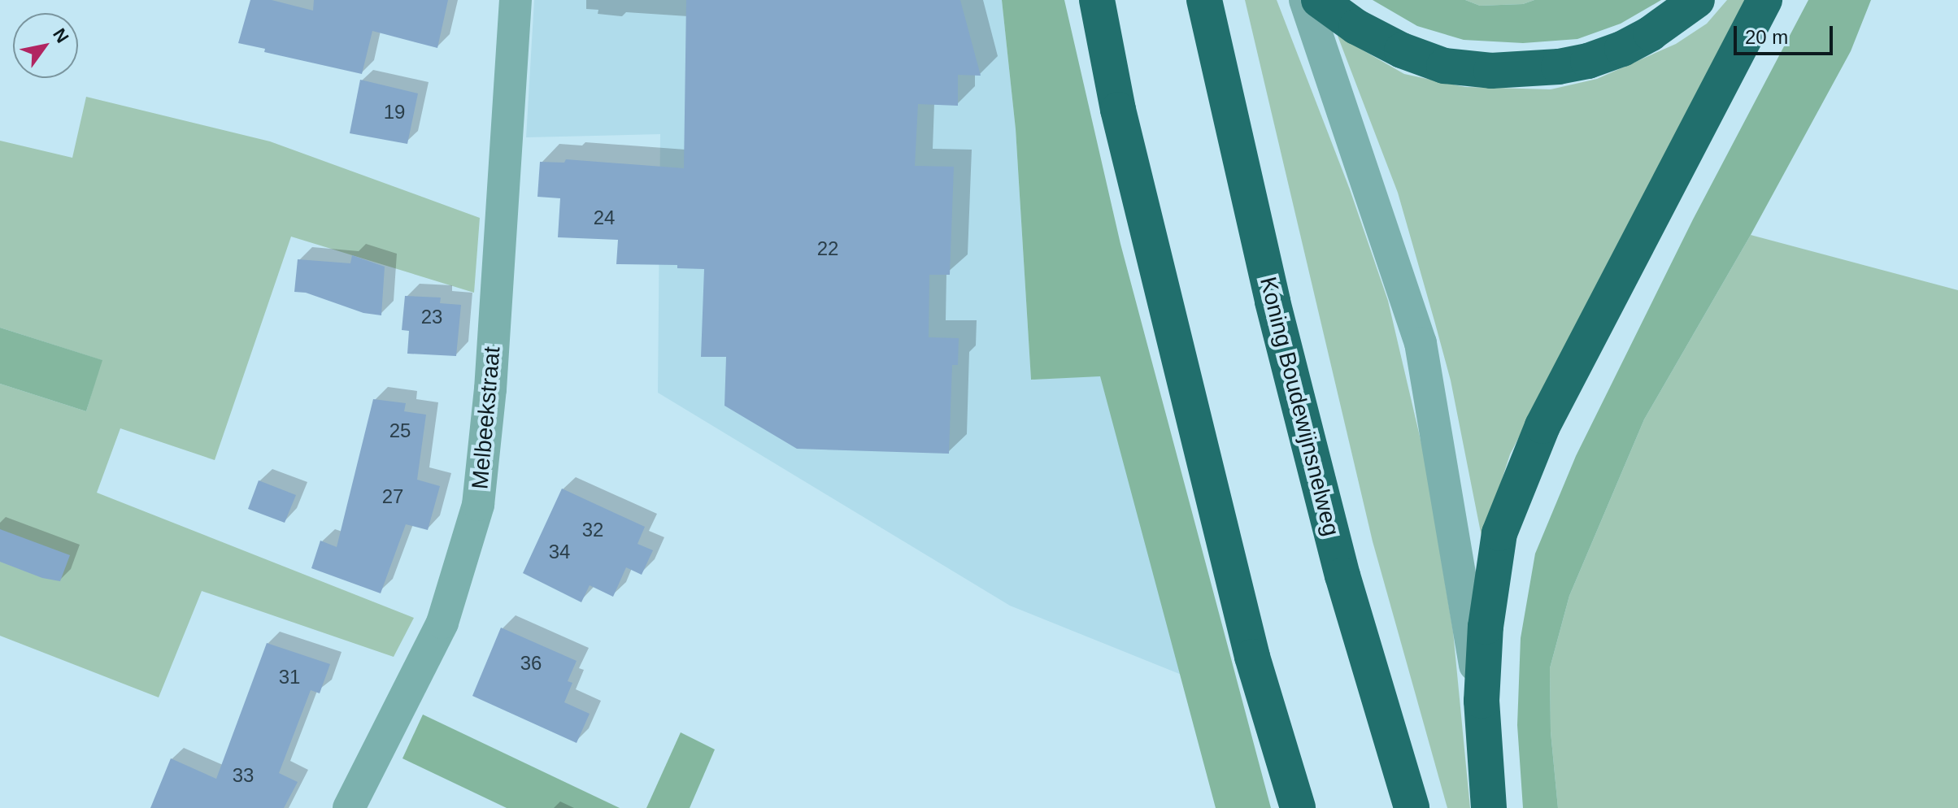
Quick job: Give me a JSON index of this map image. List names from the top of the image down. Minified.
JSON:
{"streets":{"highway":["Koning Boudewijnsnelweg"],"street":["Melbeekstraat"]},"house_numbers":["19","24","22","23","25","27","32","34","36","31","33"],"scale_bar":"20 m","north":"top right"}
